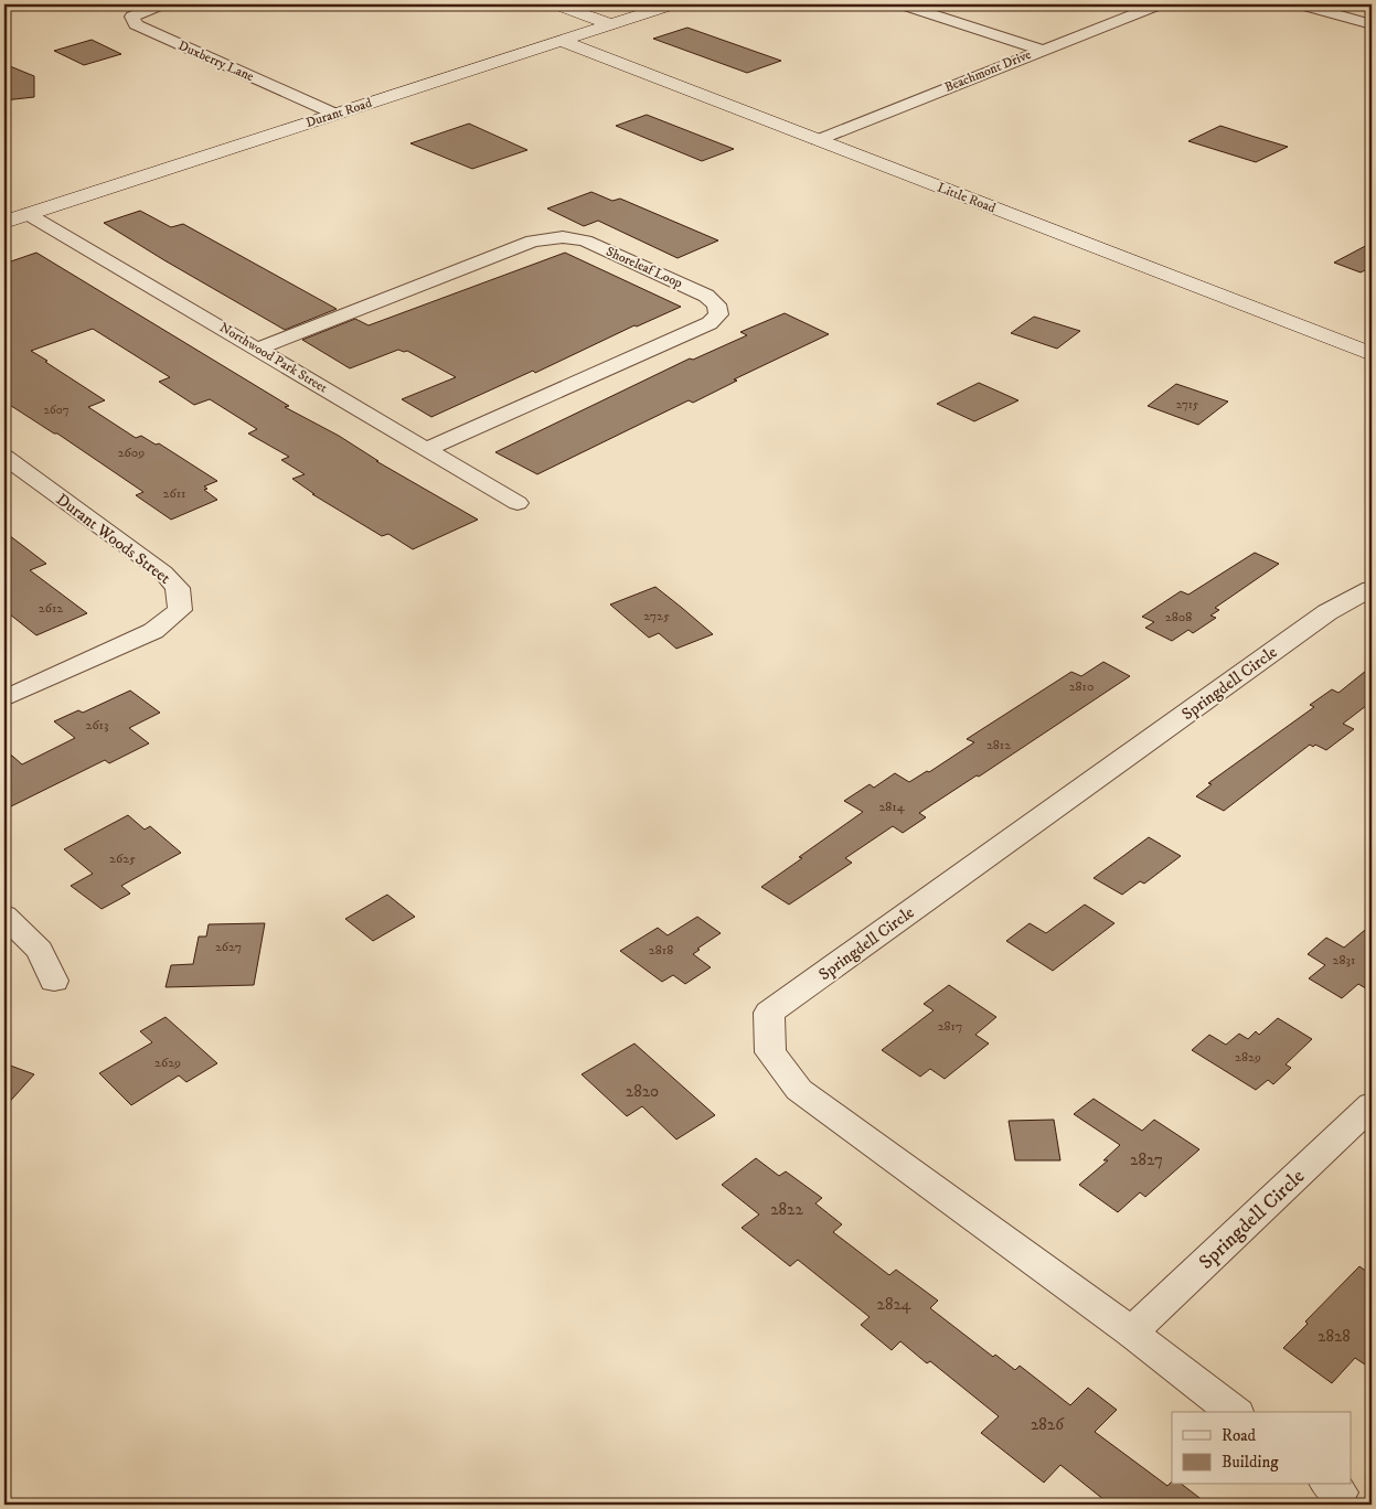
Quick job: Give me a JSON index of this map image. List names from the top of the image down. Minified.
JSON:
{"streets":{"street":["Duxberry Lane","Beachmont Drive","Durant Road","Little Road","Shoreleaf Loop","Northwood Park Street","Durant Woods Street","Springdell Circle"]},"crossings":[["Duxberry Lane","Durant Road"],["Beachmont Drive","Little Road"],["Durant Road","Little Road"],["Durant Road","Northwood Park Street"],["Shoreleaf Loop","Northwood Park Street"]],"house_numbers":["2715","2607","2609","2611","2612","2725","2808","2810","2613","2812","2814","2625","2627","2818","2831","2817","2829","2629","2820","2827","2822","2824","2828","2826"],"legend":["Road","Building"]}
